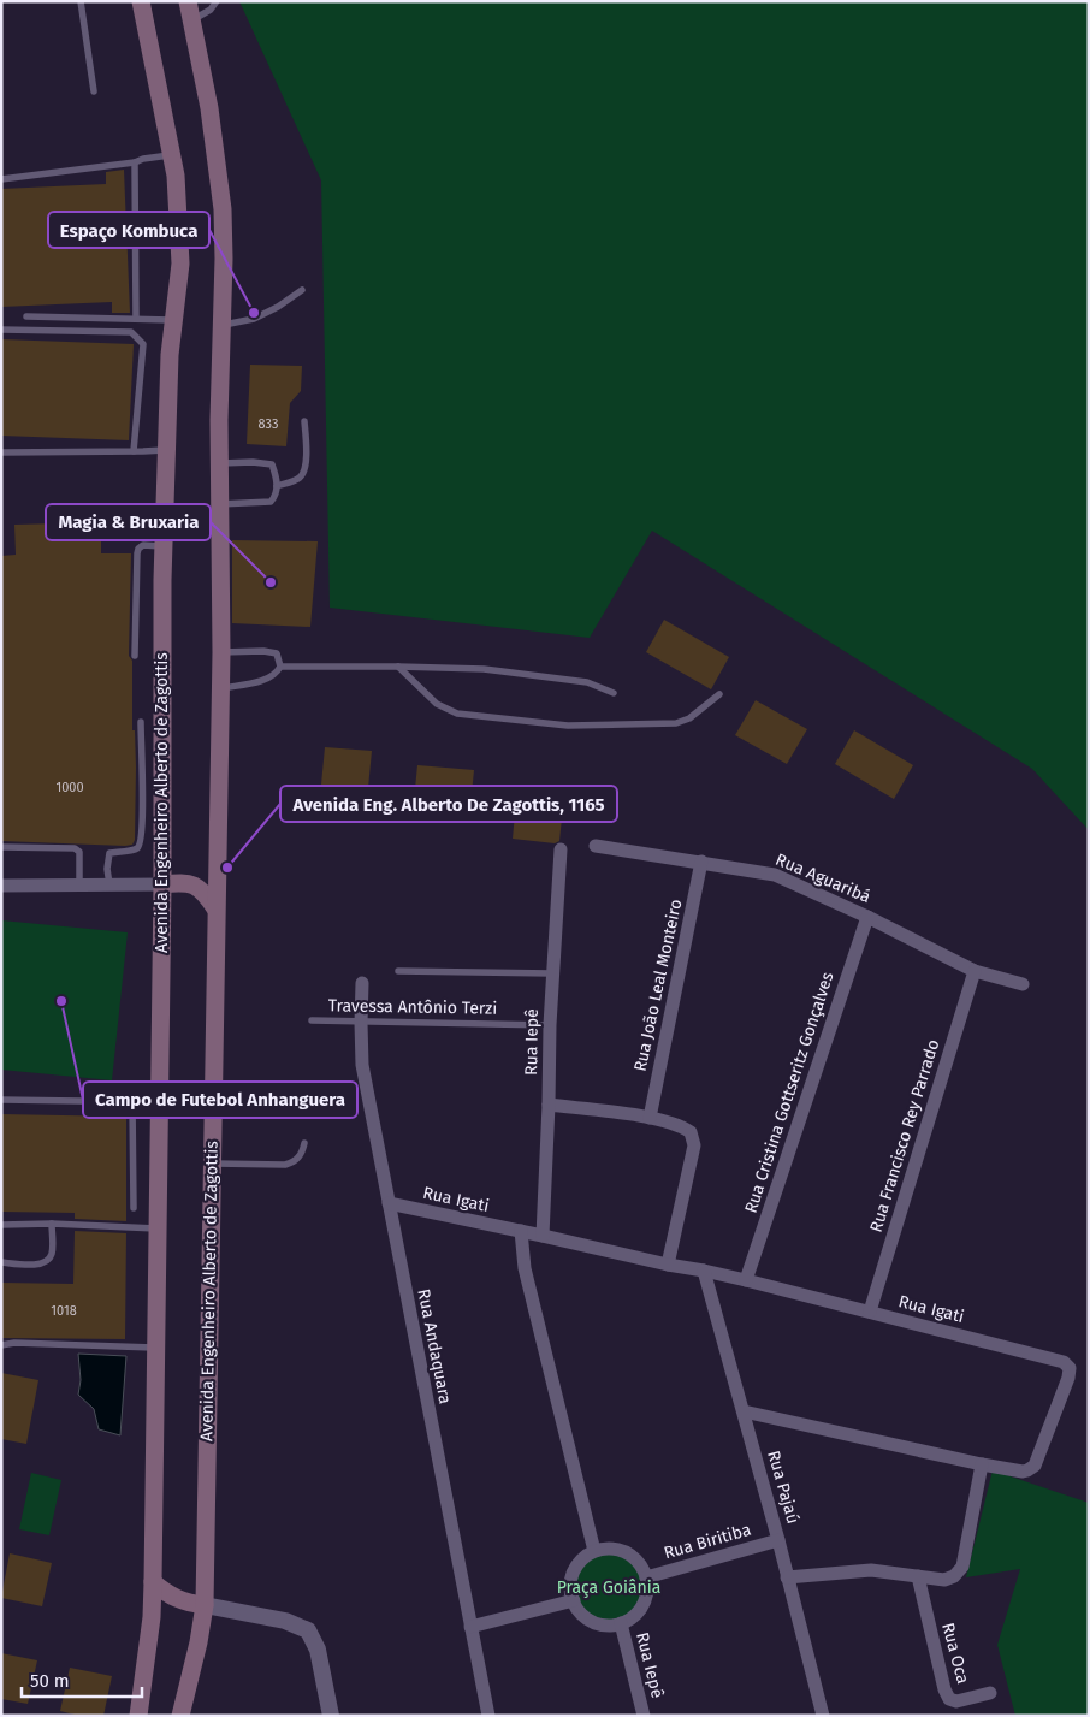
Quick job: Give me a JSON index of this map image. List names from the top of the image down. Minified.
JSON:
{"streets":{"main road":["Avenida Engenheiro Alberto de Zagottis"],"street":["Rua Aguaribá","Rua João Leal Monteiro","Rua Iepê","Rua Cristina Gottseritz Gonçalves","Rua Francisco Rey Parrado","Rua Igati","Rua Andaquara","Rua Pajaú","Rua Biritiba","Rua Oca"],"lane":["Travessa Antônio Terzi"]},"crossings":[["Rua Aguaribá","Rua João Leal Monteiro"],["Rua Aguaribá","Rua Cristina Gottseritz Gonçalves"],["Rua Aguaribá","Rua Francisco Rey Parrado"],["Travessa Antônio Terzi","Rua Iepê"],["Travessa Antônio Terzi","Rua Andaquara"],["Rua Iepê","Rua Igati"],["Rua Iepê","Rua Biritiba"],["Rua Cristina Gottseritz Gonçalves","Rua Igati"],["Rua Francisco Rey Parrado","Rua Igati"],["Rua Igati","Rua Andaquara"],["Rua Igati","Rua Pajaú"],["Rua Pajaú","Rua Biritiba"]],"parks":["Praça Goiânia"],"places":["Espaço Kombuca","Magia & Bruxaria","Avenida Eng. Alberto De Zagottis, 1165","Campo de Futebol Anhanguera"],"house_numbers":["833","1000","1018"],"scale_bar":"50 m"}
